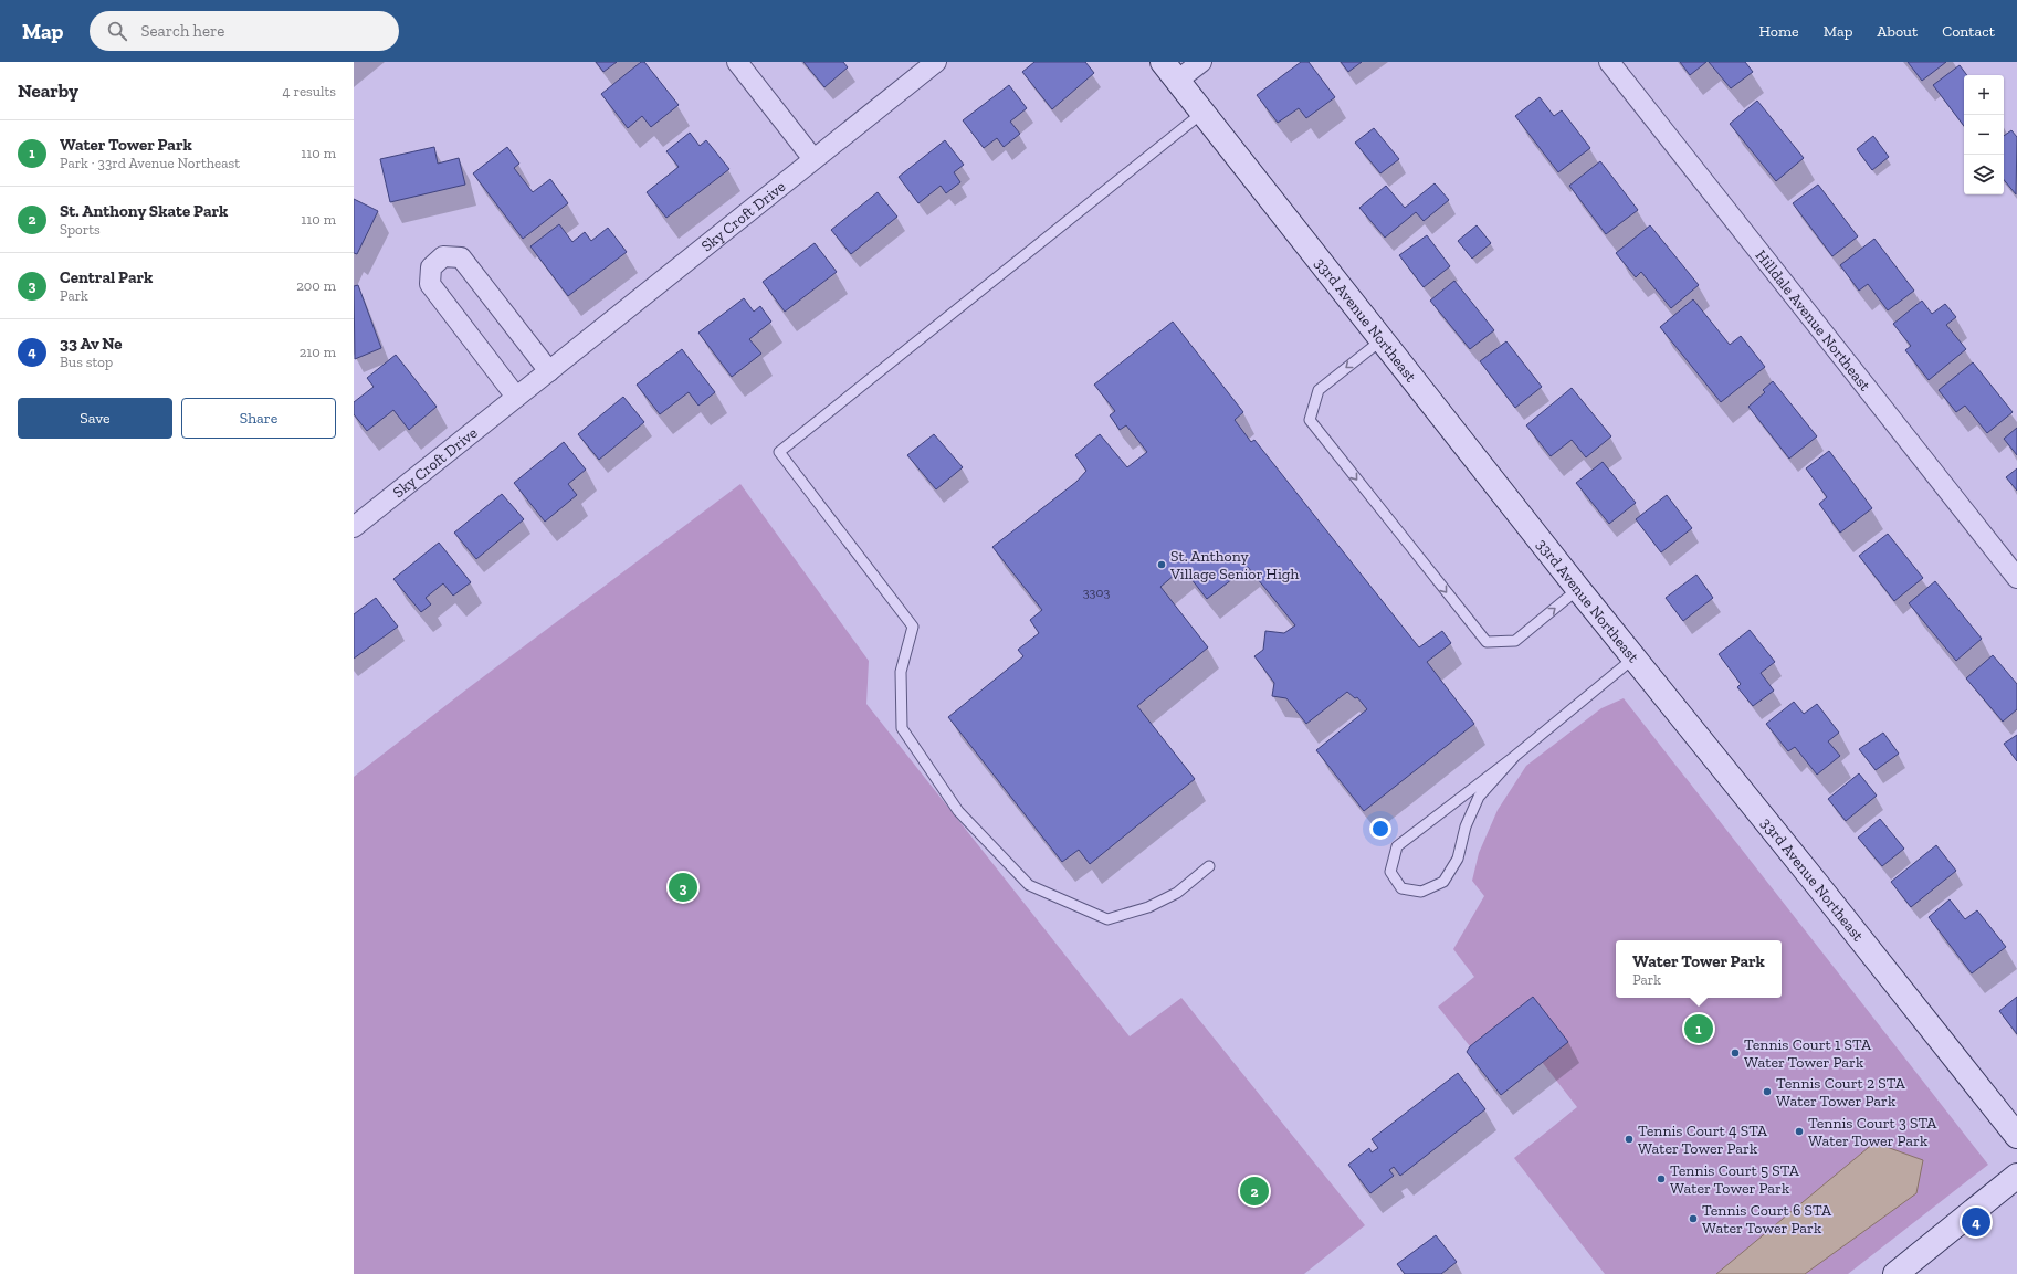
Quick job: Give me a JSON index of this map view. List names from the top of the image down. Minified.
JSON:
{"streets":{"street":["Sky Croft Drive","33rd Avenue Northeast","Hilldale Avenue Northeast"]},"places":["St. Anthony Village Senior High","Tennis Court 1 STA Water Tower Park","Tennis Court 2 STA Water Tower Park","Tennis Court 3 STA Water Tower Park","Tennis Court 4 STA Water Tower Park","Tennis Court 5 STA Water Tower Park","Tennis Court 6 STA Water Tower Park"],"house_numbers":["3303"],"page":{"header":"Map","search":"Search here","nav":["Home","Map","About","Contact"],"heading":["Nearby","4 results"],"map_buttons":["+","−"],"list":[{"mark":"1","name":"Water Tower Park","note":"Park · 33rd Avenue Northeast","value":"110 m"},{"mark":"2","name":"St. Anthony Skate Park","note":"Sports","value":"110 m"},{"mark":"3","name":"Central Park","note":"Park","value":"200 m"},{"mark":"4","name":"33 Av Ne","note":"Bus stop","value":"210 m"}],"buttons":["Save","Share"],"pins":["3","1","2","4"],"popup":["Water Tower Park","Park"]}}
